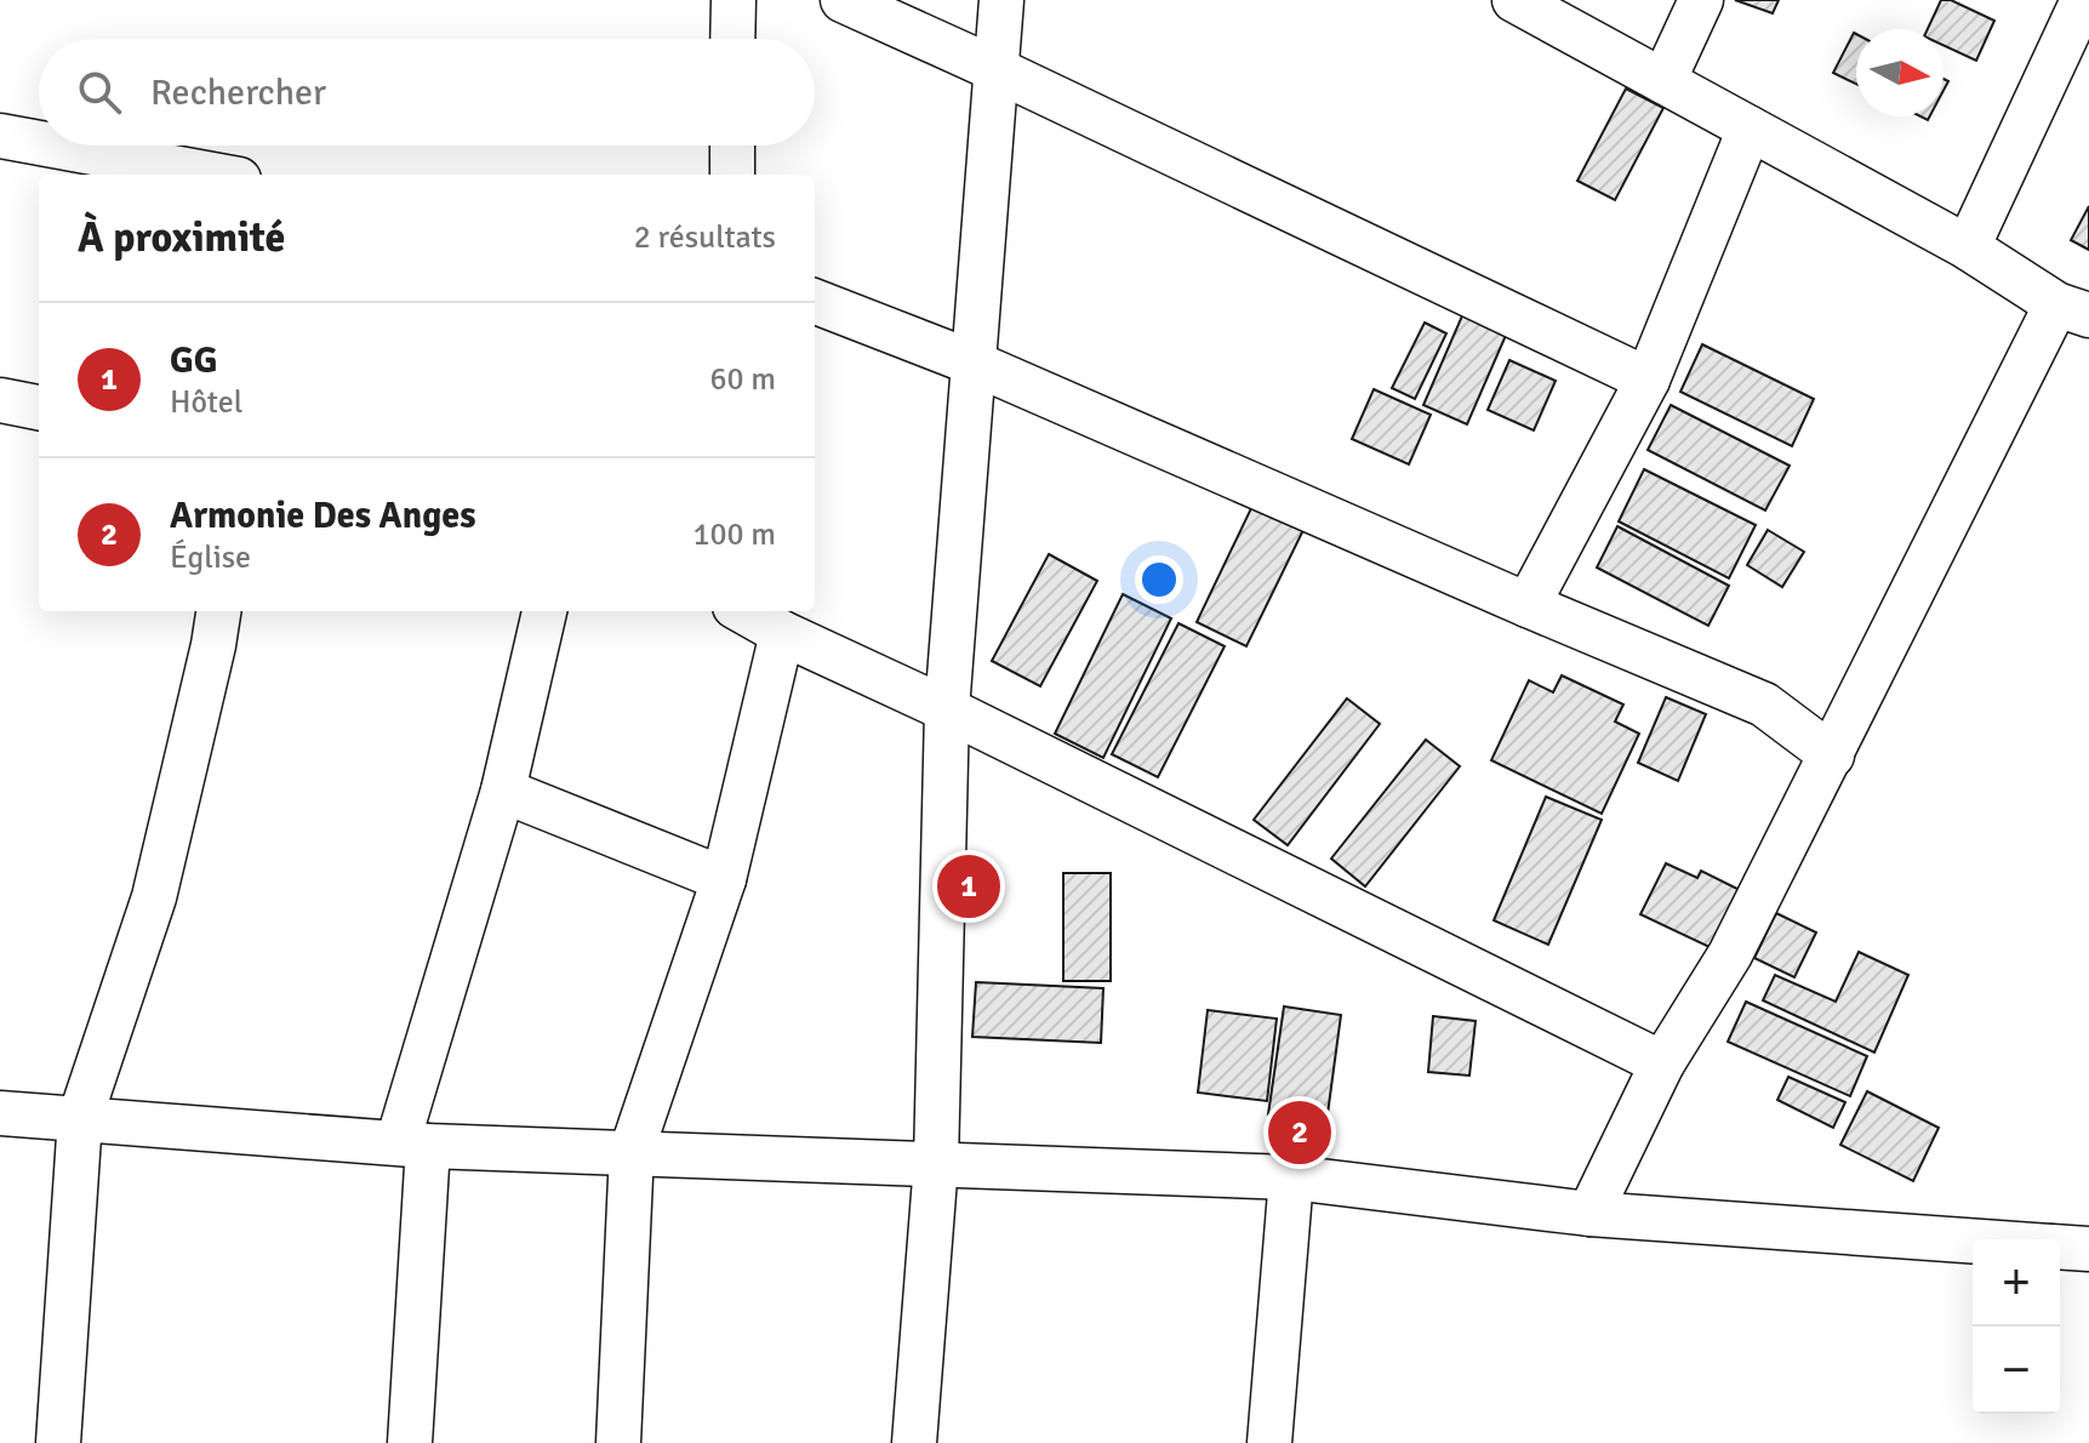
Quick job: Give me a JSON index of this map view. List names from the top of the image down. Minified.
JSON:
{"north":"right","page":{"search":"Rechercher","heading":["À proximité","2 résultats"],"list":[{"mark":"1","name":"GG","note":"Hôtel","value":"60 m"},{"mark":"2","name":"Armonie Des Anges","note":"Église","value":"100 m"}],"pins":["1","2"],"map_buttons":["+","−"]}}
